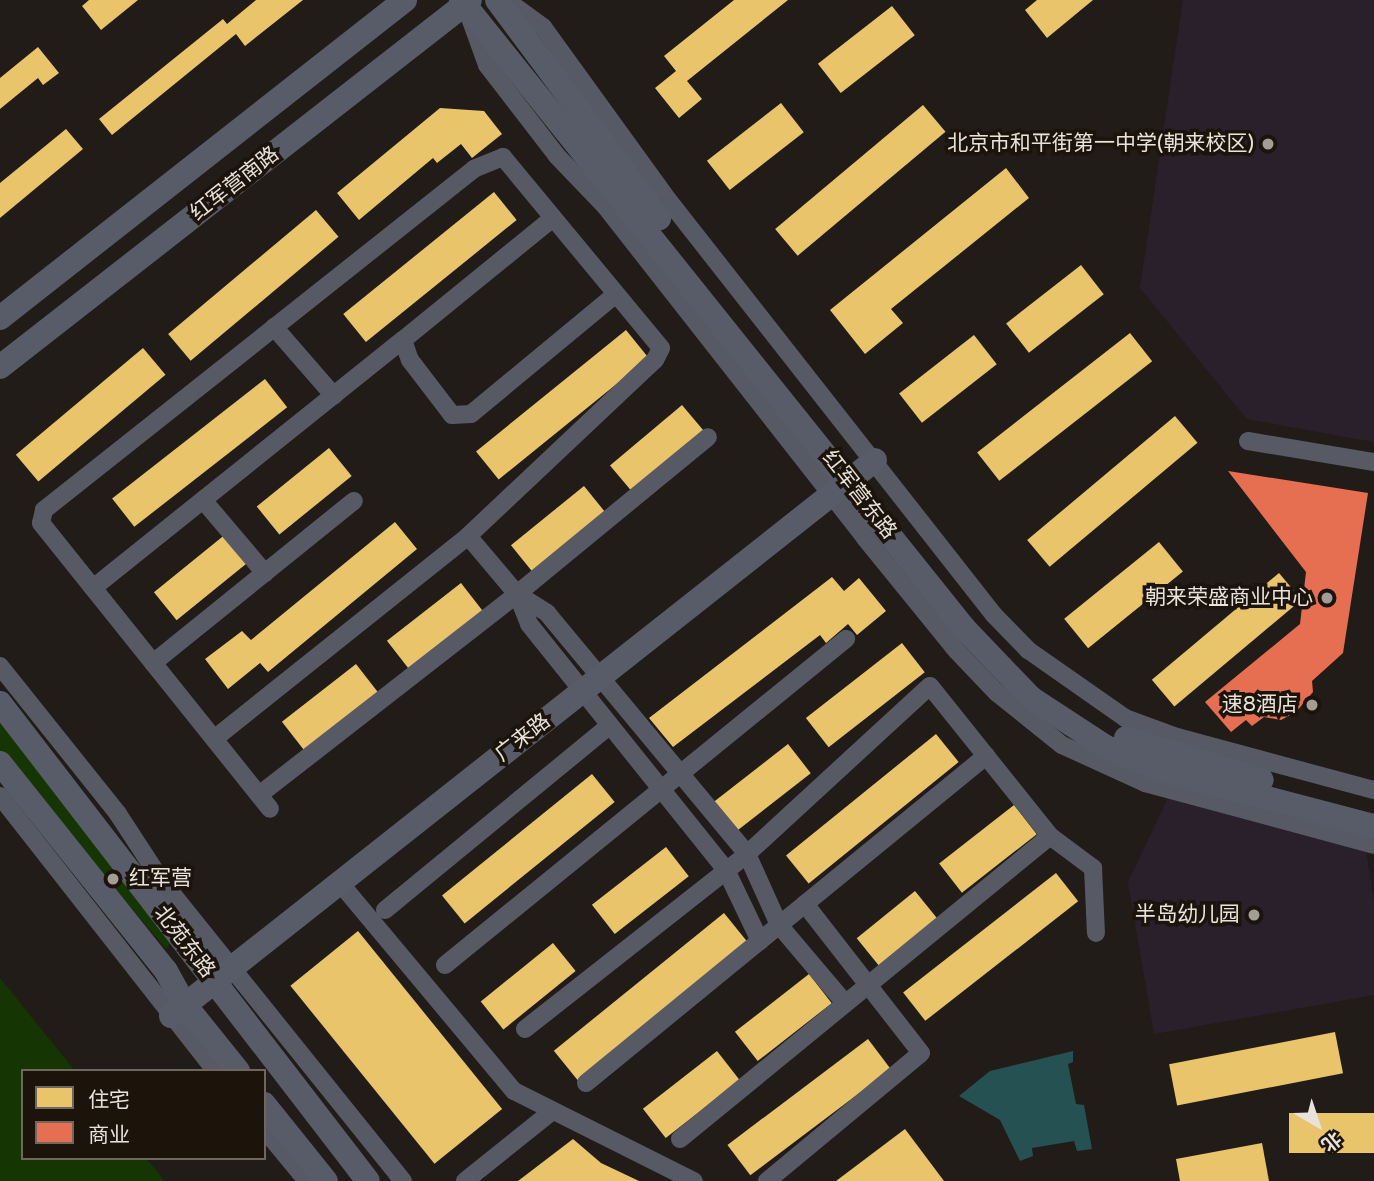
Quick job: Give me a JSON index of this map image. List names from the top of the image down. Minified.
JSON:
{"streets":{"street":["红军营南路","红军营东路","广来路","北苑东路"]},"crossings":[["红军营南路","红军营东路"],["红军营东路","广来路"],["广来路","北苑东路"]],"places":["北京市和平街第一中学(朝来校区)","朝来荣盛商业中心","速8酒店","红军营","半岛幼儿园"],"legend":["住宅","商业"],"north":"bottom right"}
